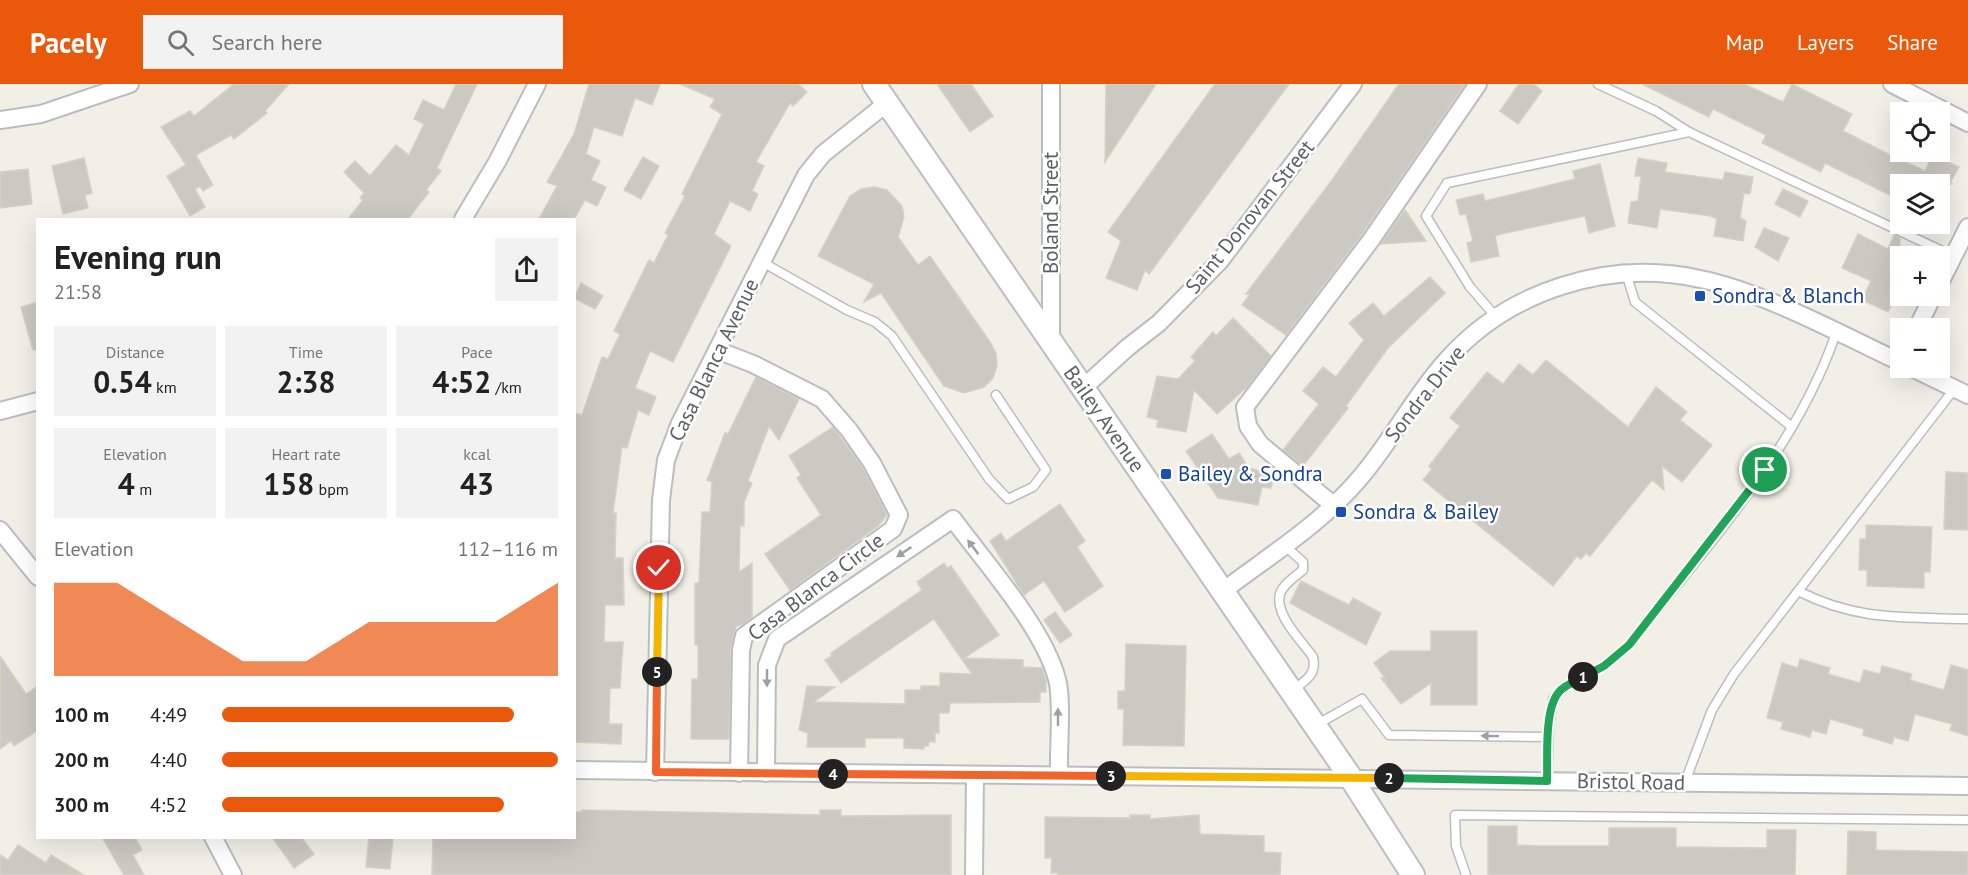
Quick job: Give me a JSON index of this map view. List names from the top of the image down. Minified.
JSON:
{"streets":{"street":["Boland Street","Saint Donovan Street","Casa Blanca Avenue","Sondra Drive","Bailey Avenue","Casa Blanca Circle","Bristol Road"]},"crossings":[["Boland Street","Bailey Avenue"],["Saint Donovan Street","Bailey Avenue"],["Casa Blanca Avenue","Bailey Avenue"],["Casa Blanca Avenue","Casa Blanca Circle"],["Casa Blanca Avenue","Bristol Road"],["Sondra Drive","Bailey Avenue"],["Bailey Avenue","Bristol Road"],["Casa Blanca Circle","Bristol Road"]],"places":{"transit":["Sondra & Blanch","Bailey & Sondra","Sondra & Bailey"]},"page":{"header":"Pacely","search":"Search here","nav":["Map","Layers","Share"],"map_buttons":["+","−"],"heading":["Evening run","21:58"],"stats":[["Distance","0.54 km"],["Time","2:38"],["Pace","4:52 /km"],["Elevation","4 m"],["Heart rate","158 bpm"],["kcal","43"]],"chart":["Elevation","112–116 m"],"pins":["5","1","4","3","2"],"list":[{"name":"100 m","note":"4:49"},{"name":"200 m","note":"4:40"},{"name":"300 m","note":"4:52"}]}}
